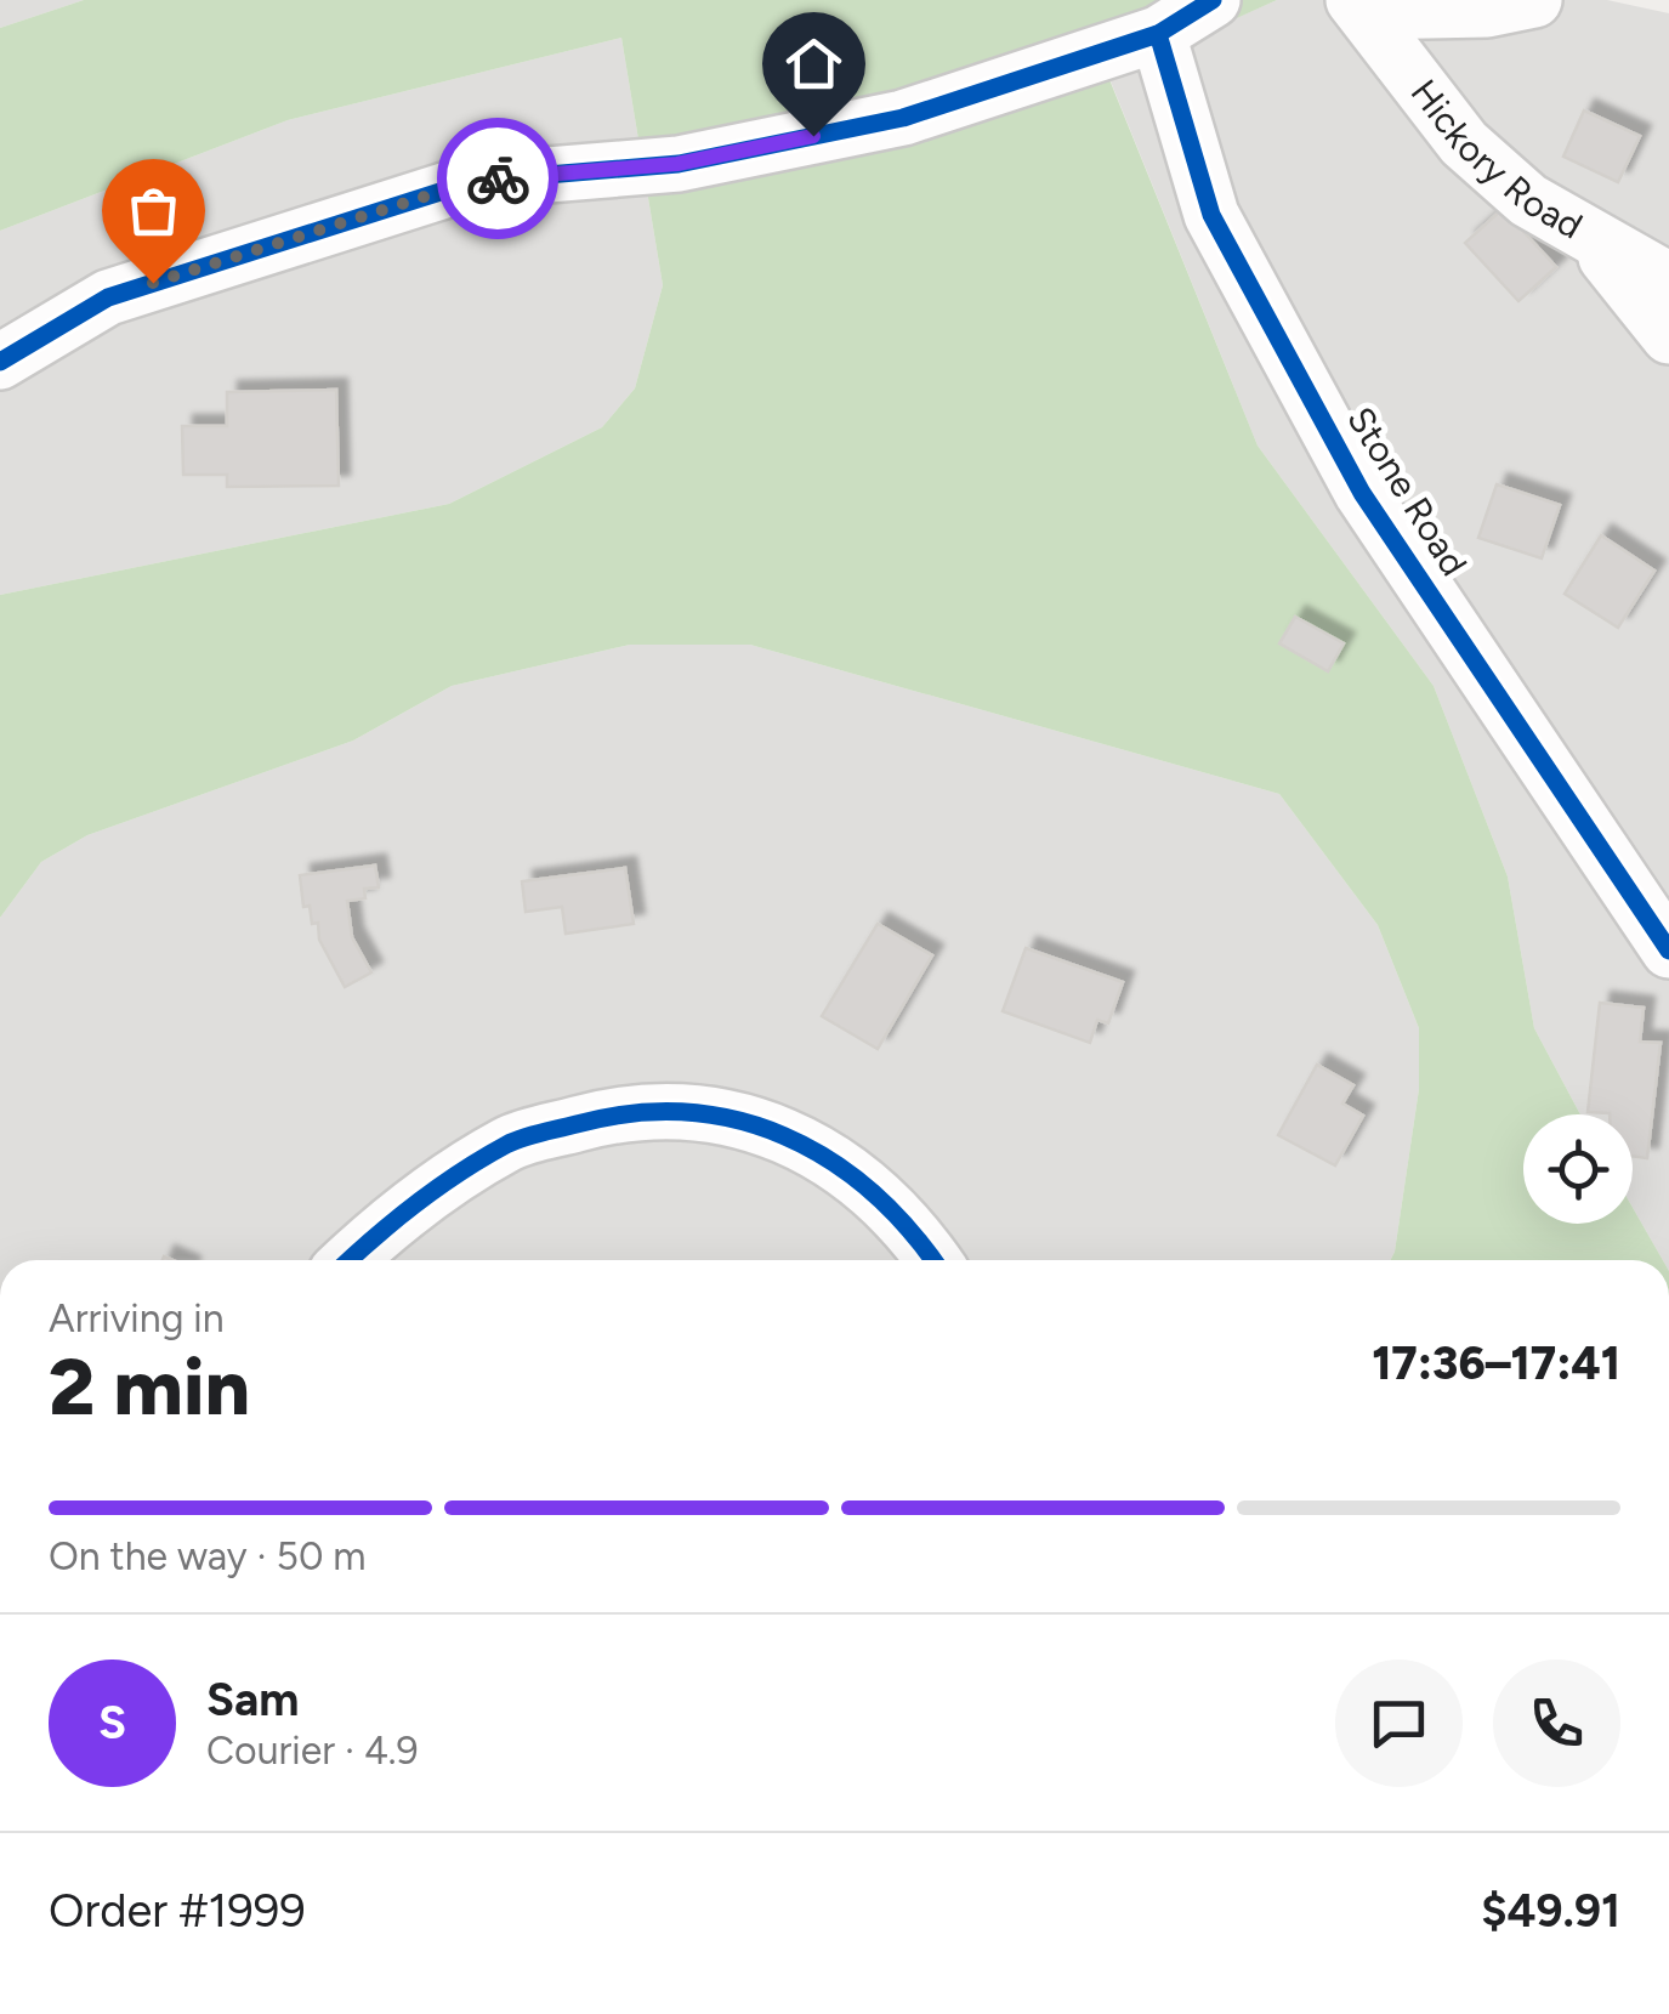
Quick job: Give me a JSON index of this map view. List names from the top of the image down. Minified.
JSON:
{"streets":{"street":["Hickory Road","Stone Road"]},"page":{"heading":["2 min","Arriving in","17:36–17:41"],"panel":["Sam","Courier · 4.9","Order #1999","$49.91"],"bar":"On the way · 50 m","round":"S"}}
